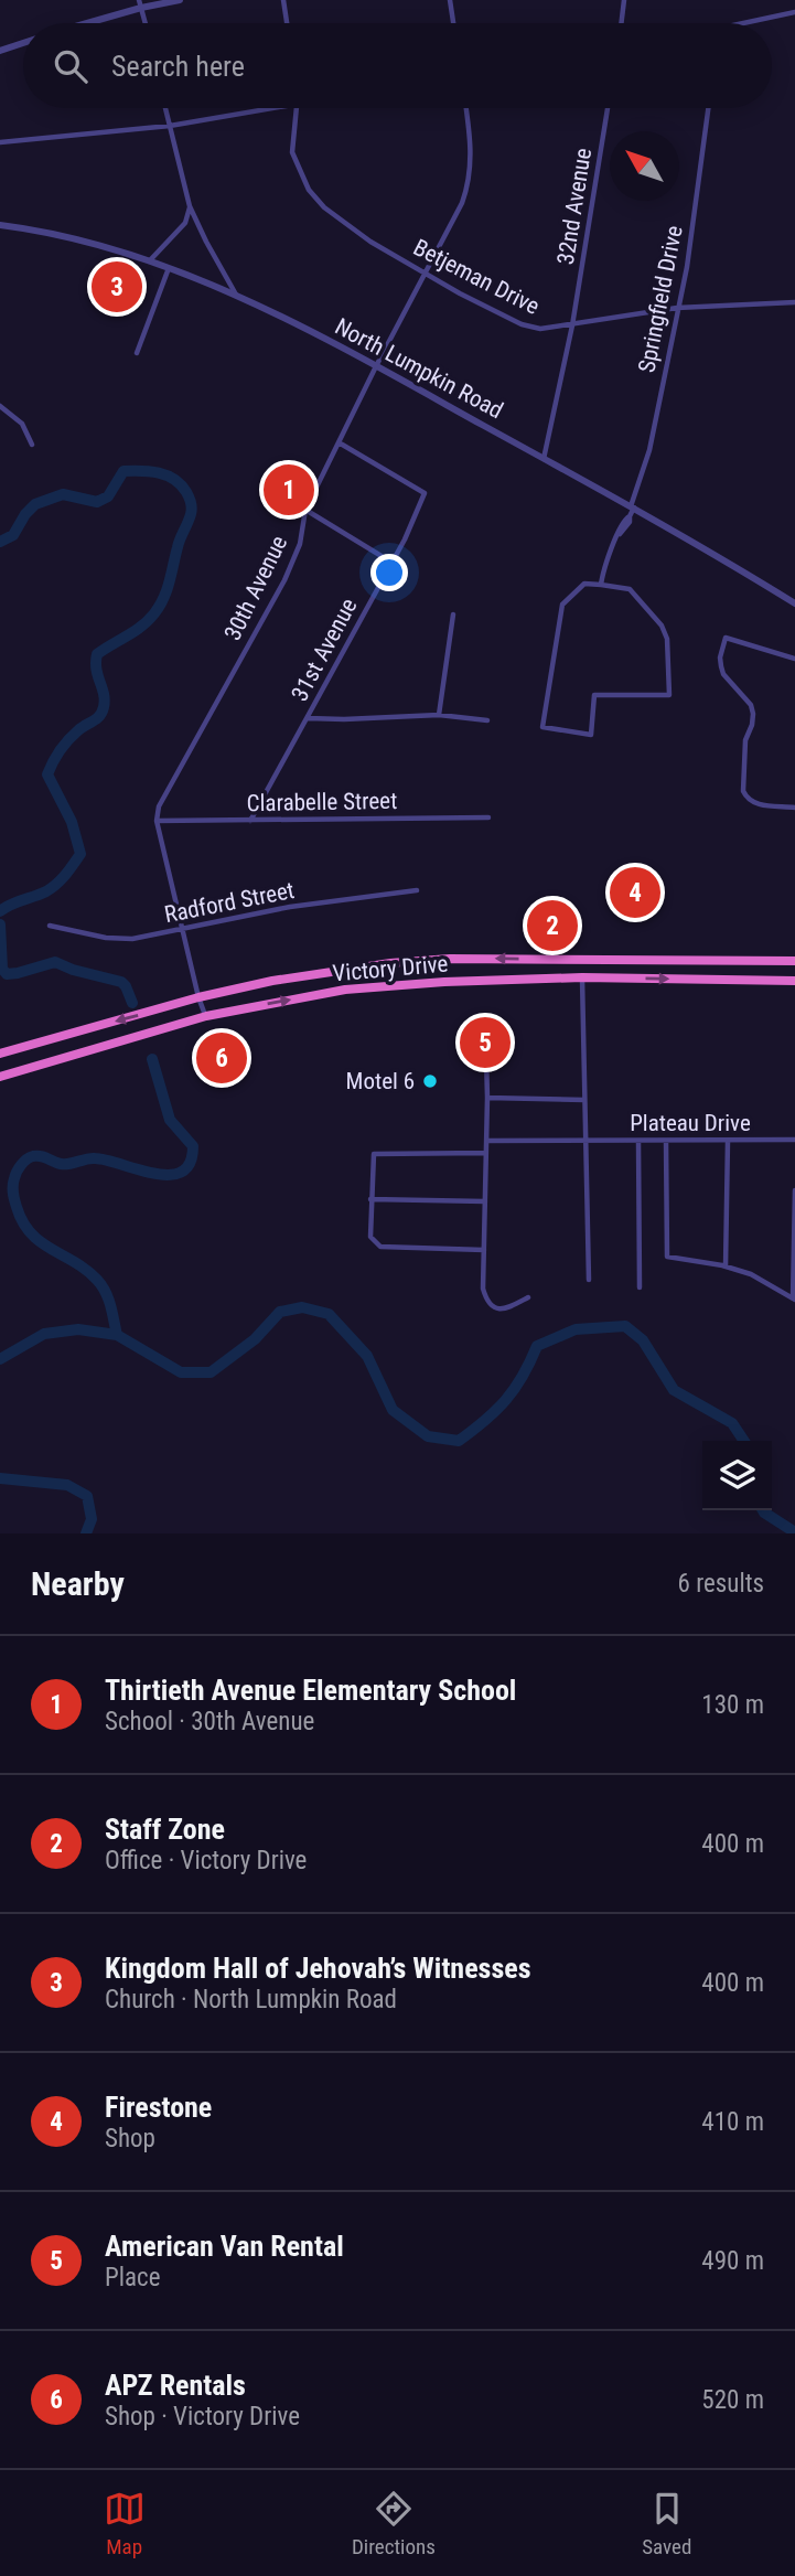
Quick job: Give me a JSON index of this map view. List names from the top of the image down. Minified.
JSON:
{"streets":{"highway":["Victory Drive"],"street":["32nd Avenue","Betjeman Drive","Springfield Drive","North Lumpkin Road","30th Avenue","31st Avenue","Clarabelle Street","Radford Street","Plateau Drive"]},"crossings":[["32nd Avenue","Betjeman Drive"],["32nd Avenue","North Lumpkin Road"],["Betjeman Drive","Springfield Drive"],["Betjeman Drive","30th Avenue"],["Springfield Drive","North Lumpkin Road"],["North Lumpkin Road","30th Avenue"],["30th Avenue","31st Avenue"],["30th Avenue","Clarabelle Street"],["31st Avenue","Clarabelle Street"]],"places":["Motel 6"],"north":"top left","page":{"search":"Search here","pins":["3","1","4","2","5","6"],"heading":["Nearby","6 results"],"list":[{"mark":"1","name":"Thirtieth Avenue Elementary School","note":"School · 30th Avenue","value":"130 m"},{"mark":"2","name":"Staff Zone","note":"Office · Victory Drive","value":"400 m"},{"mark":"3","name":"Kingdom Hall of Jehovah’s Witnesses","note":"Church · North Lumpkin Road","value":"400 m"},{"mark":"4","name":"Firestone","note":"Shop","value":"410 m"},{"mark":"5","name":"American Van Rental","note":"Place","value":"490 m"},{"mark":"6","name":"APZ Rentals","note":"Shop · Victory Drive","value":"520 m"}],"nav":["Map","Directions","Saved"]}}
